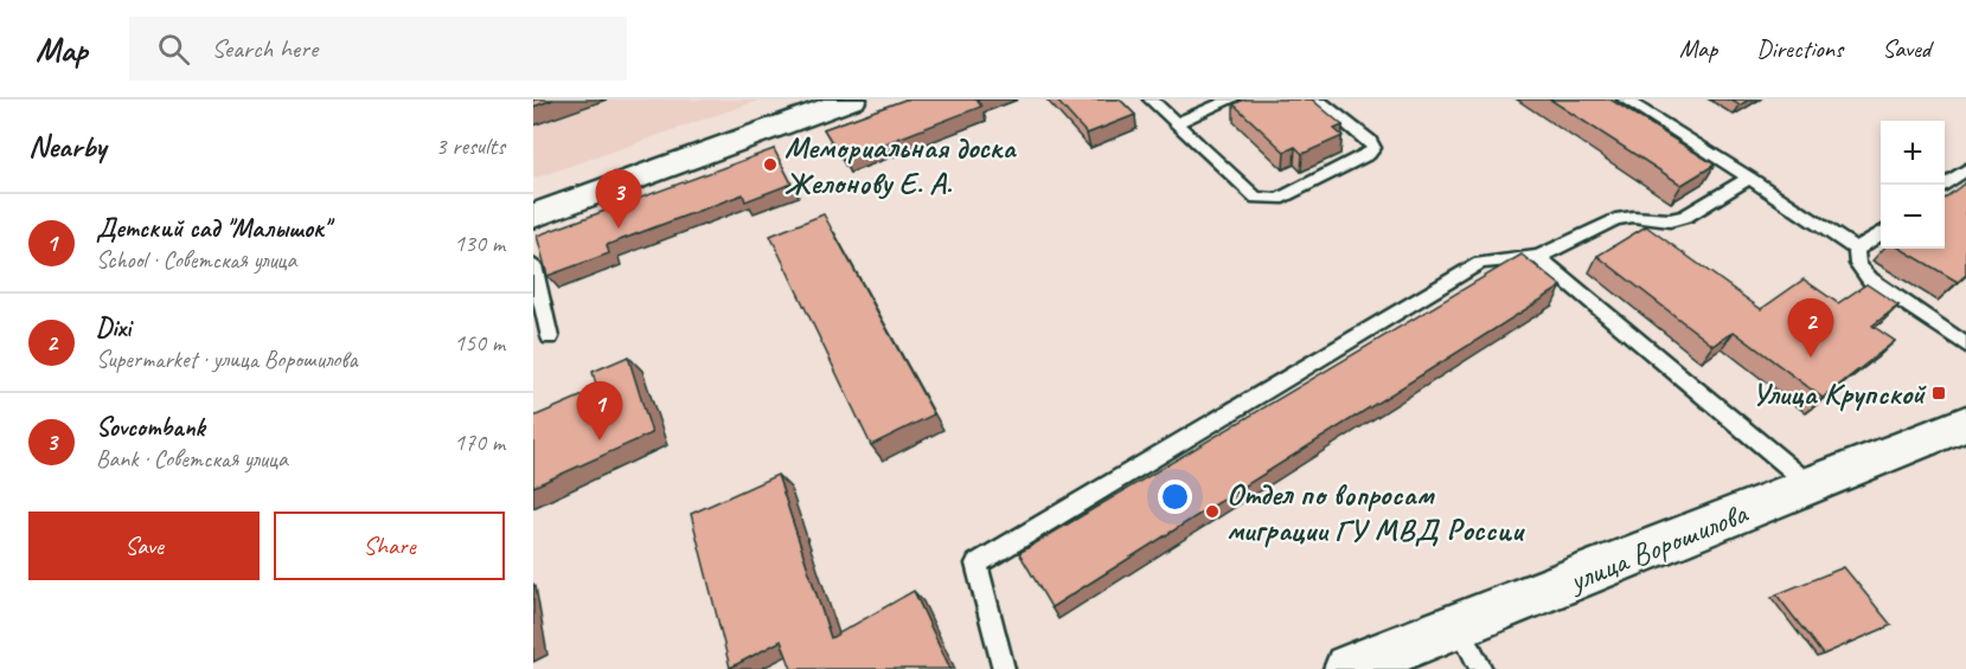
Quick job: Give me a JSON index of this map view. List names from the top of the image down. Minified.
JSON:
{"streets":{"main road":["улица Ворошилова"]},"places":{"other":["Мемориальная доска Желонову Е. А.","Отдел по вопросам миграции ГУ МВД России"],"transit":["Улица Крупской"]},"page":{"header":"Map","search":"Search here","nav":["Map","Directions","Saved"],"heading":["Nearby","3 results"],"map_buttons":["+","−"],"pins":["3","2","1"],"list":[{"mark":"1","name":"Детский сад \"Малышок\"","note":"School · Советская улица","value":"130 m"},{"mark":"2","name":"Dixi","note":"Supermarket · улица Ворошилова","value":"150 m"},{"mark":"3","name":"Sovcombank","note":"Bank · Советская улица","value":"170 m"}],"buttons":["Save","Share"]}}
